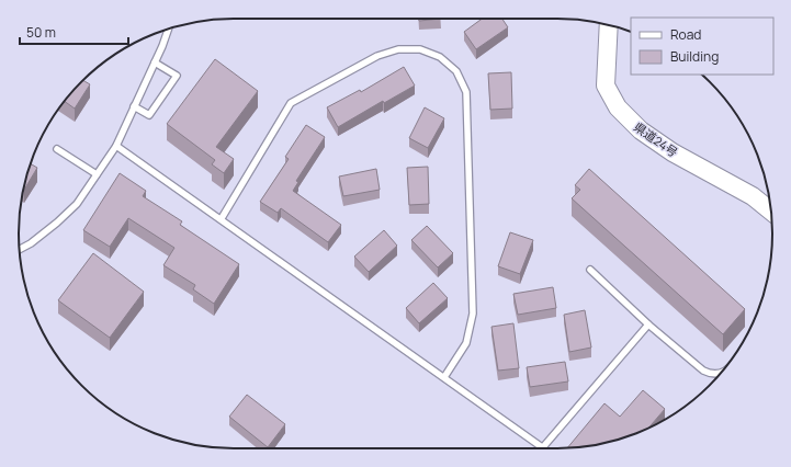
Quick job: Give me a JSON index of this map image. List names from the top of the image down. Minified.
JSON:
{"streets":{"main road":["県道24号"]},"legend":["Road","Building"],"scale_bar":"50 m"}
